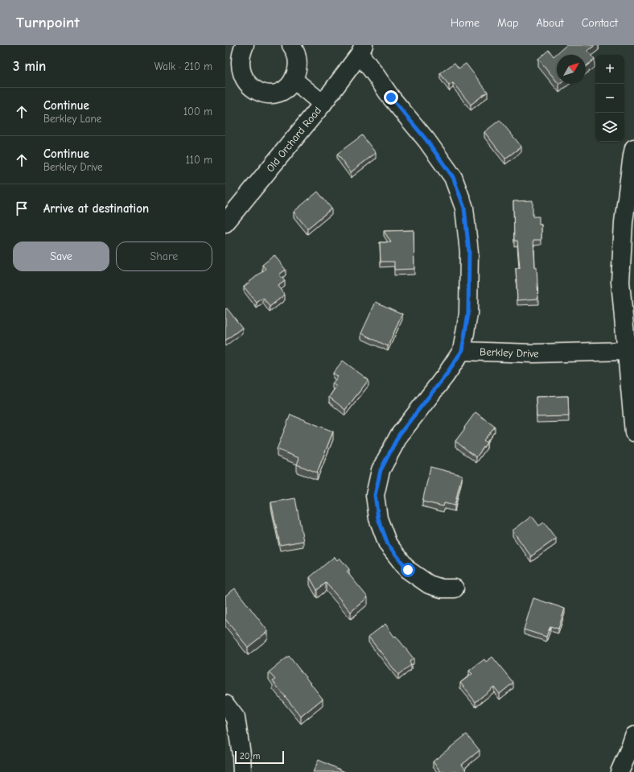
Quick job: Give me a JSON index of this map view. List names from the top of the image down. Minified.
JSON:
{"streets":{"street":["Old Orchard Road","Berkley Drive"]},"scale_bar":"20 m","north":"top right","page":{"header":"Turnpoint","nav":["Home","Map","About","Contact"],"heading":["3 min","Walk · 210 m"],"map_buttons":["+","−"],"list":[["Continue","Berkley Lane","100 m"],["Continue","Berkley Drive","110 m"],"Arrive at destination"],"buttons":["Save","Share"],"scale":"20 m"}}
